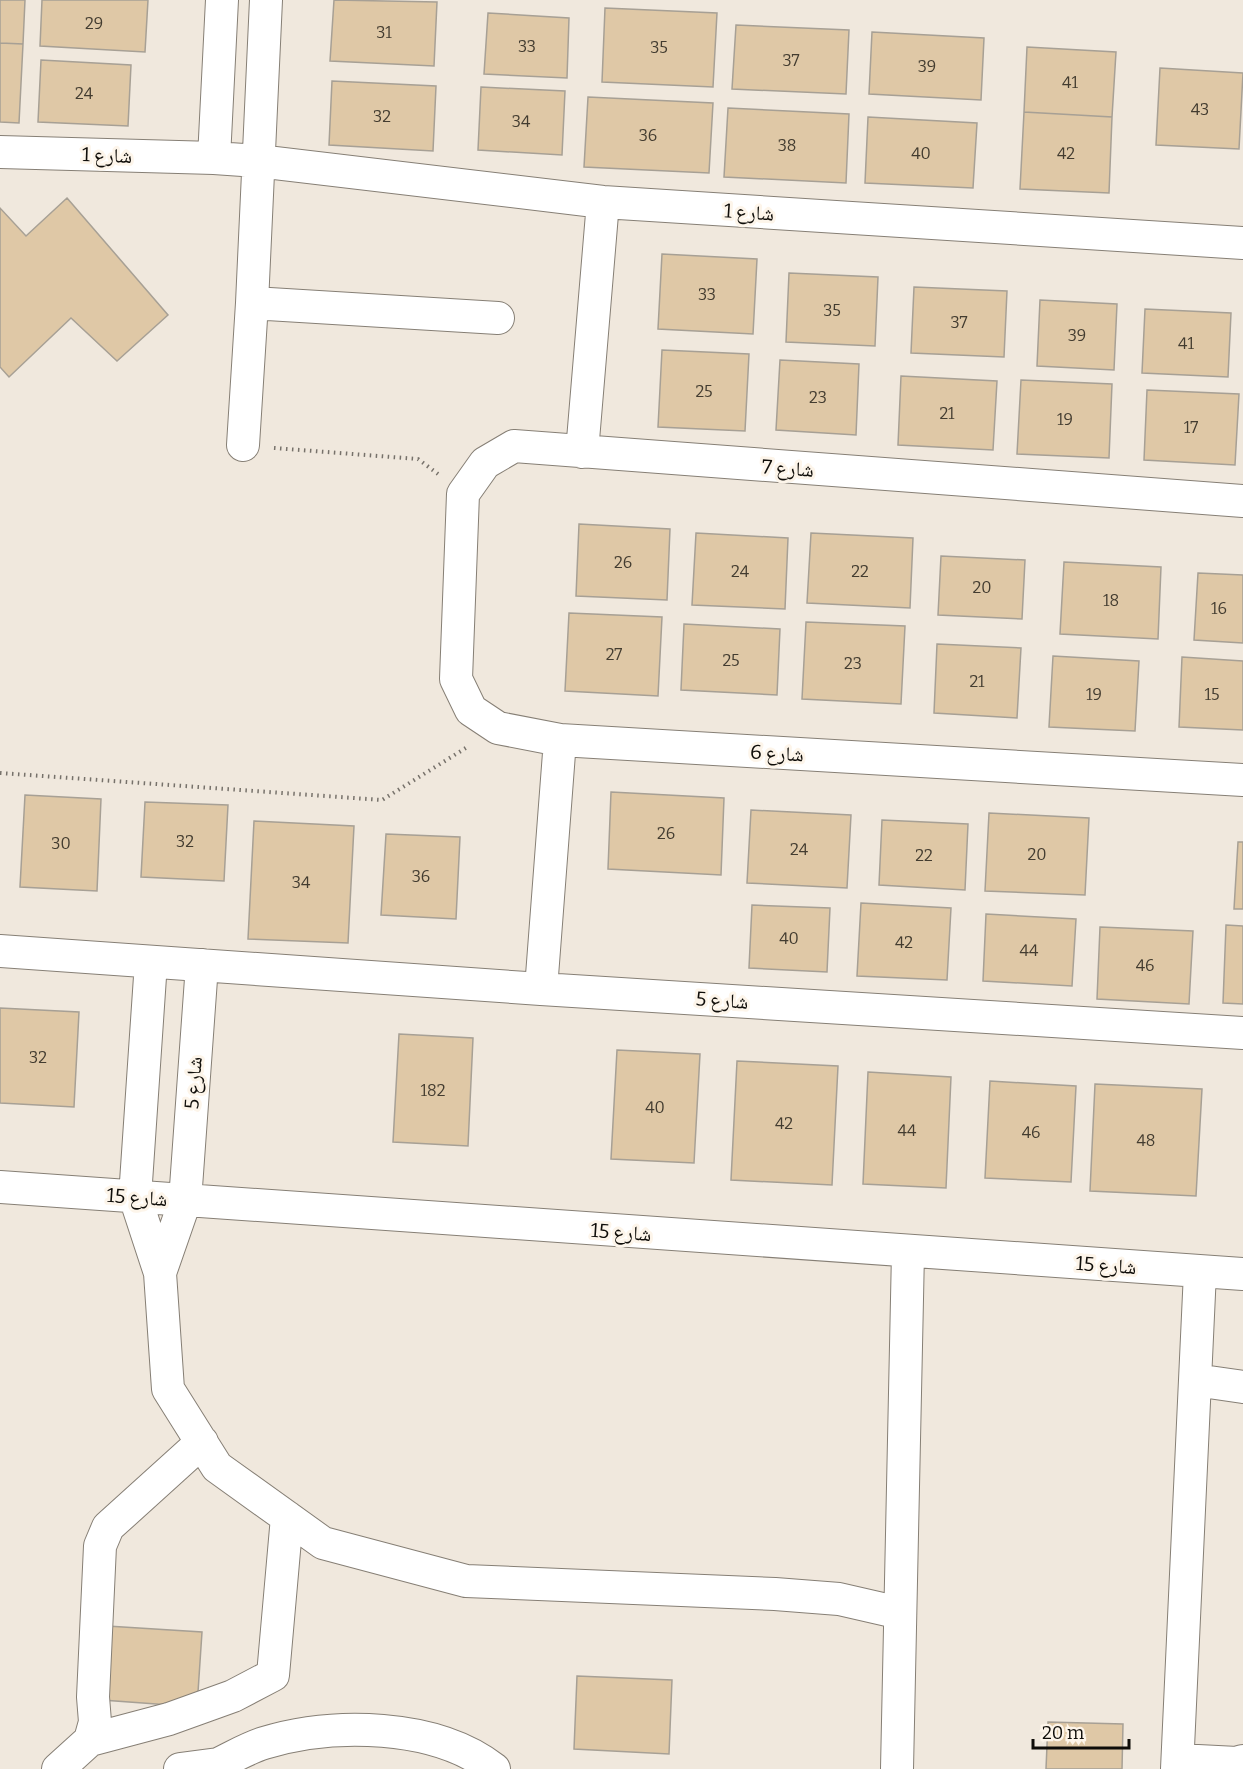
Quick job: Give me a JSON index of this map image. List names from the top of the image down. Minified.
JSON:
{"streets":{"street":["شارع 1","شارع 7","شارع 6","شارع 5","شارع 15"]},"crossings":[["شارع 5","شارع 15"]],"house_numbers":["29","31","33","35","37","39","41","24","43","32","34","36","38","40","42","33","35","37","39","41","25","23","21","19","17","26","24","22","20","18","16","27","25","23","21","19","15","26","32","30","24","20","22","36","34","40","42","44","46","32","182","40","42","44","46","48"],"scale_bar":"20 m"}
